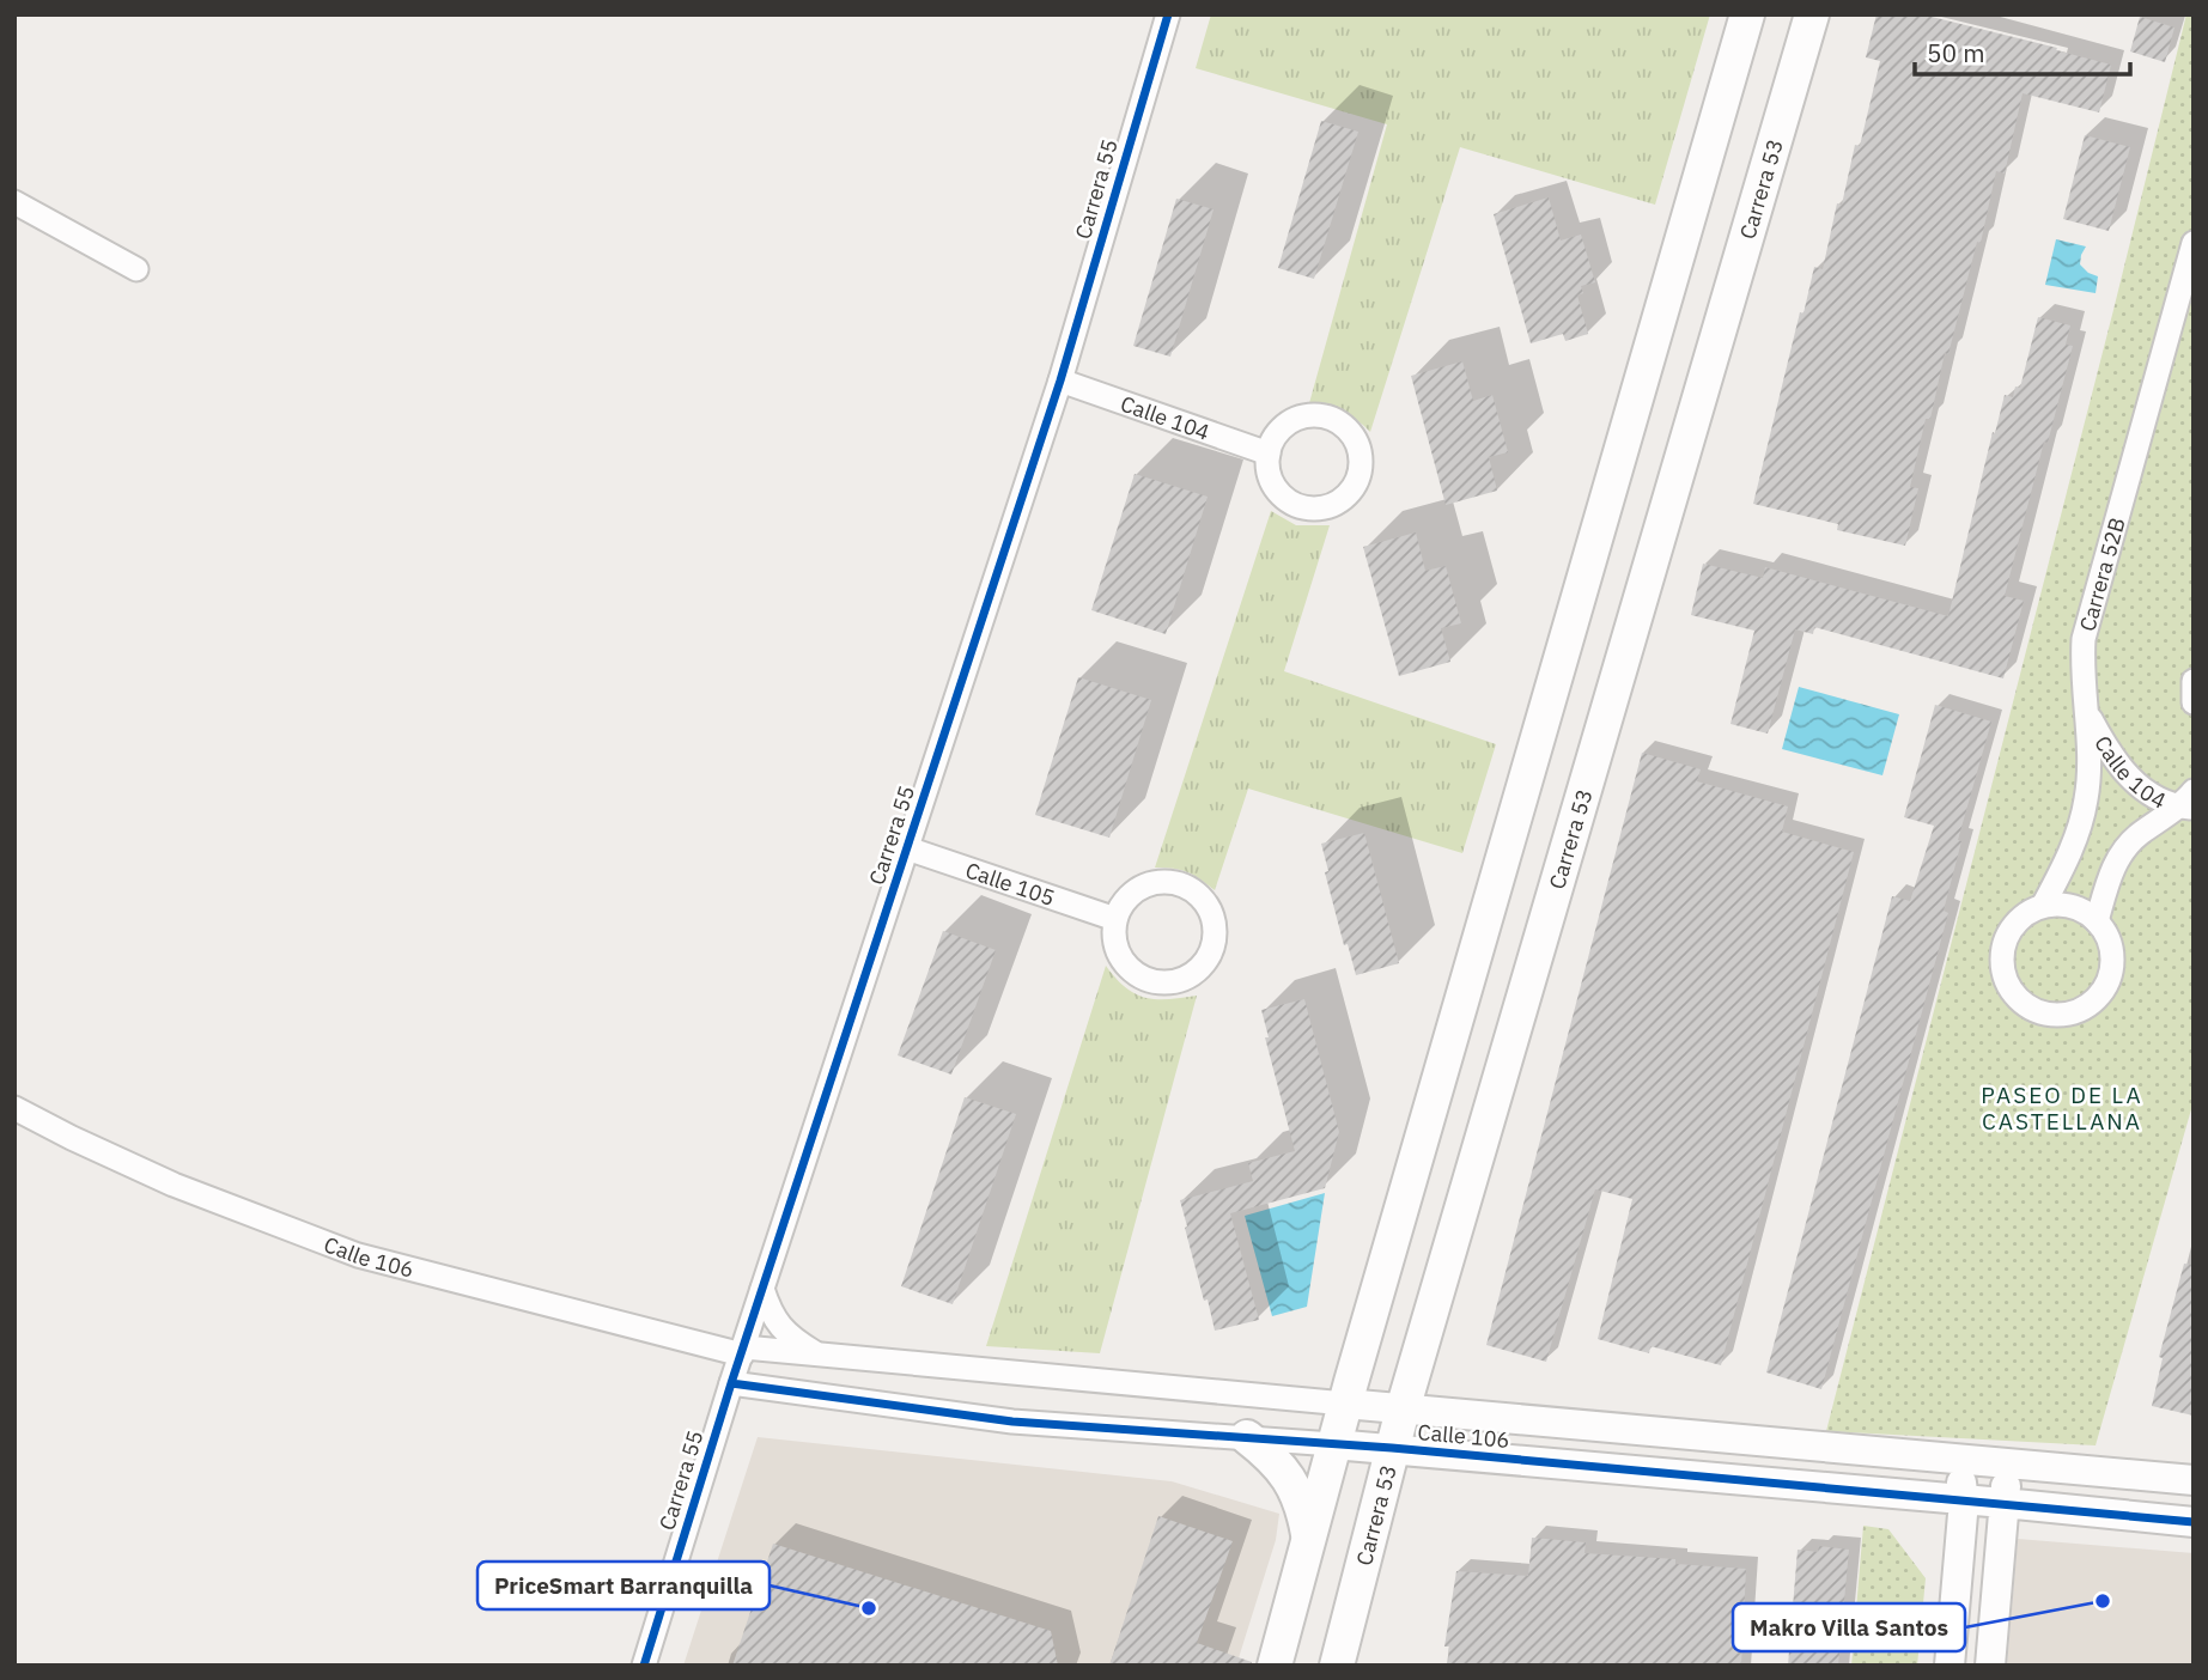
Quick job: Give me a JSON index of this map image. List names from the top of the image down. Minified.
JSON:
{"streets":{"main road":["Carrera 53"],"street":["Carrera 55","Calle 104","Carrera 52B","Calle 105","Calle 106"]},"crossings":[["Carrera 53","Calle 106"],["Carrera 55","Calle 104"],["Carrera 55","Calle 105"],["Carrera 55","Calle 106"],["Calle 104","Carrera 52B"]],"districts":["PASEO DE LA CASTELLANA"],"places":["Makro Villa Santos","PriceSmart Barranquilla"],"scale_bar":"50 m"}
